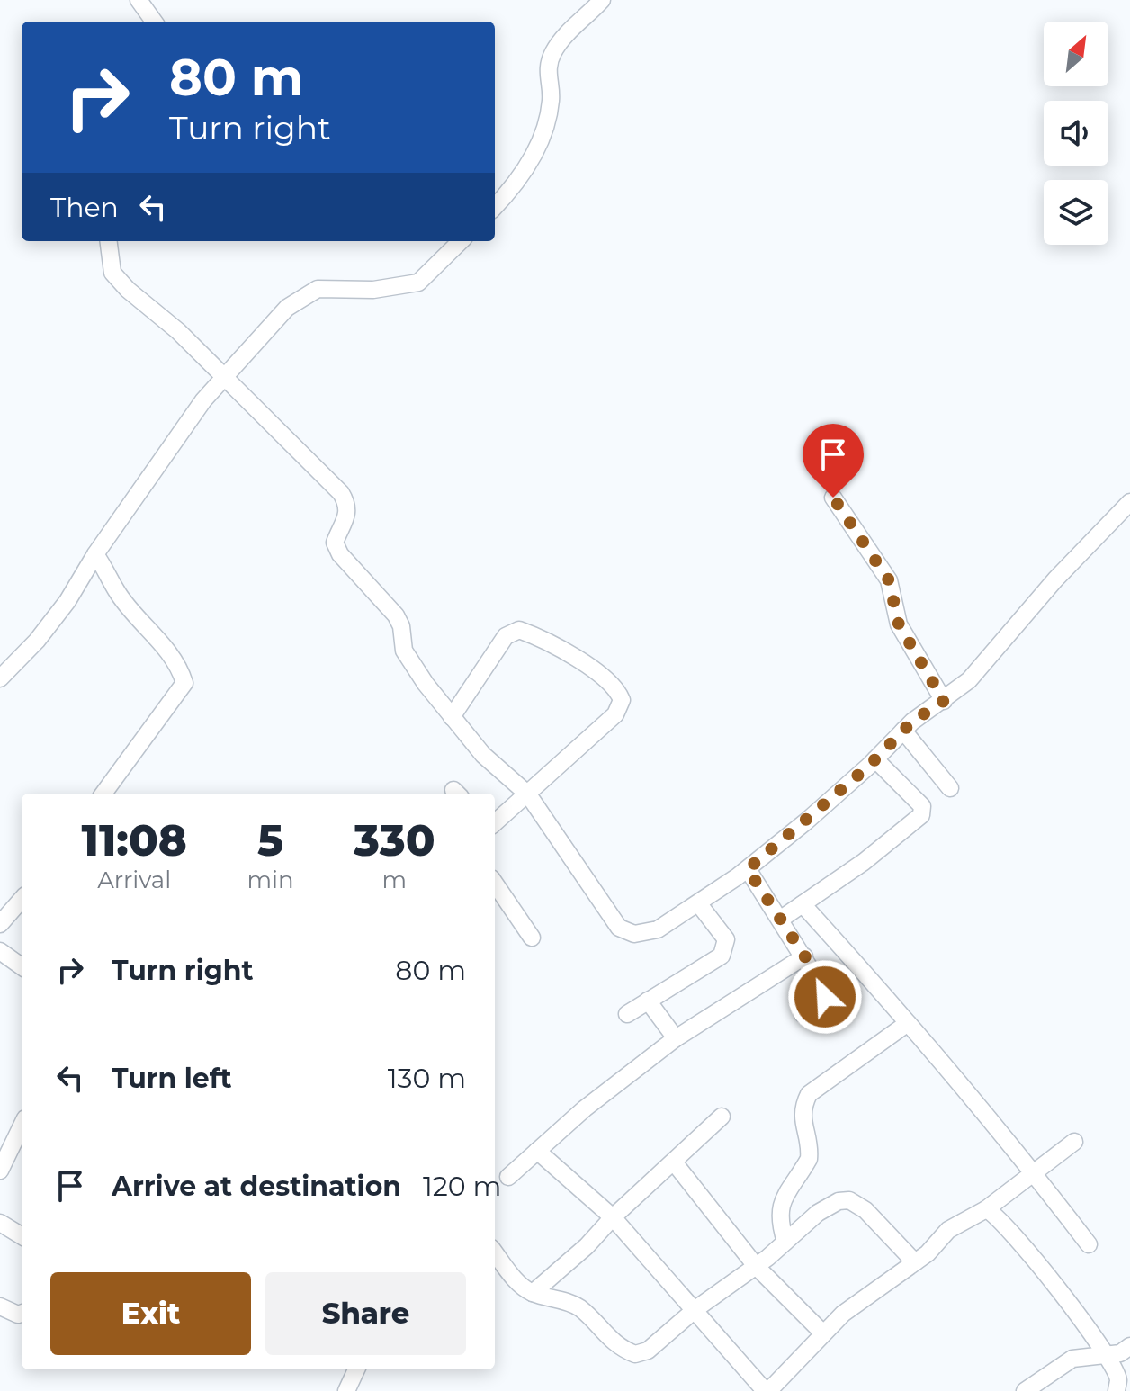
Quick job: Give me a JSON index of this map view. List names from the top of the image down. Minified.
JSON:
{"north":"top right","page":{"turn":["80 m","Turn right"],"then":"Then","eta":["11:08","Arrival","5","min","330","m"],"list":[{"name":"Turn right","value":"80 m"},{"name":"Turn left","value":"130 m"},{"name":"Arrive at destination","value":"120 m"}],"buttons":["Exit","Share"]}}
